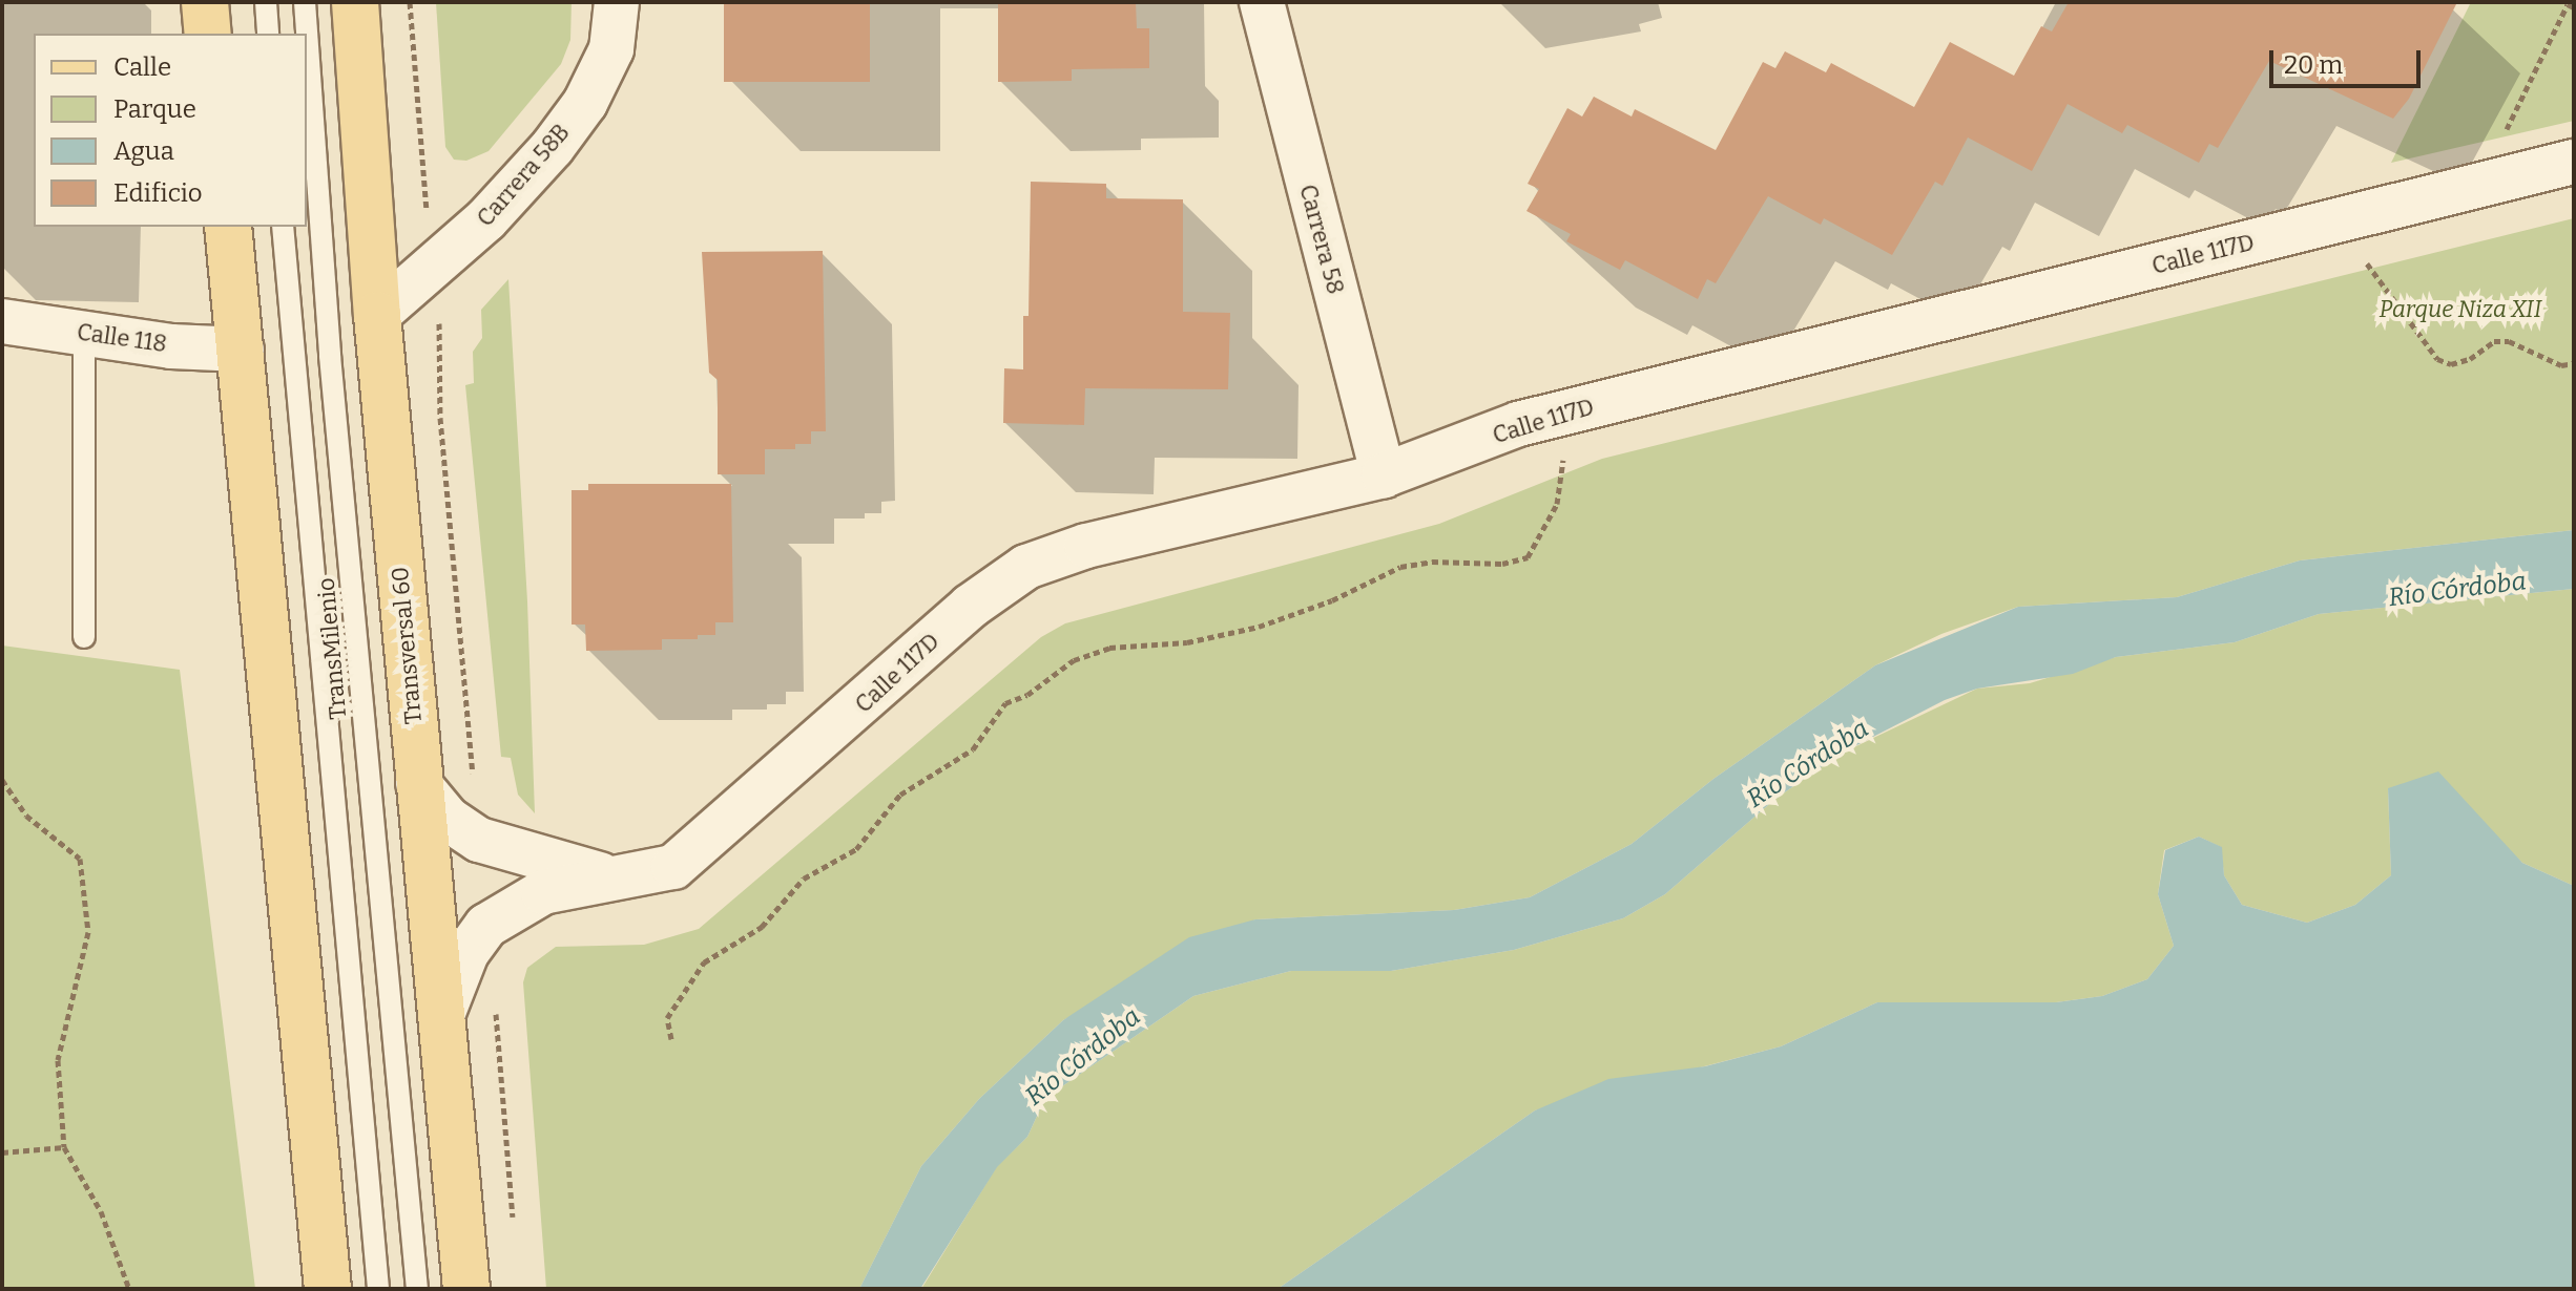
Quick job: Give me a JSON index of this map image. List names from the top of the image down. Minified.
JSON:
{"streets":{"main road":["Transversal 60"],"street":["Carrera 58B","Carrera 58","Calle 117D","Calle 118"],"lane":["TransMilenio"]},"crossings":[["Carrera 58B","Transversal 60"],["Carrera 58","Calle 117D"],["Calle 117D","Transversal 60"]],"water":["Río Córdoba"],"parks":["Parque Niza XII"],"legend":["Calle","Parque","Agua","Edificio"],"scale_bar":"20 m"}
